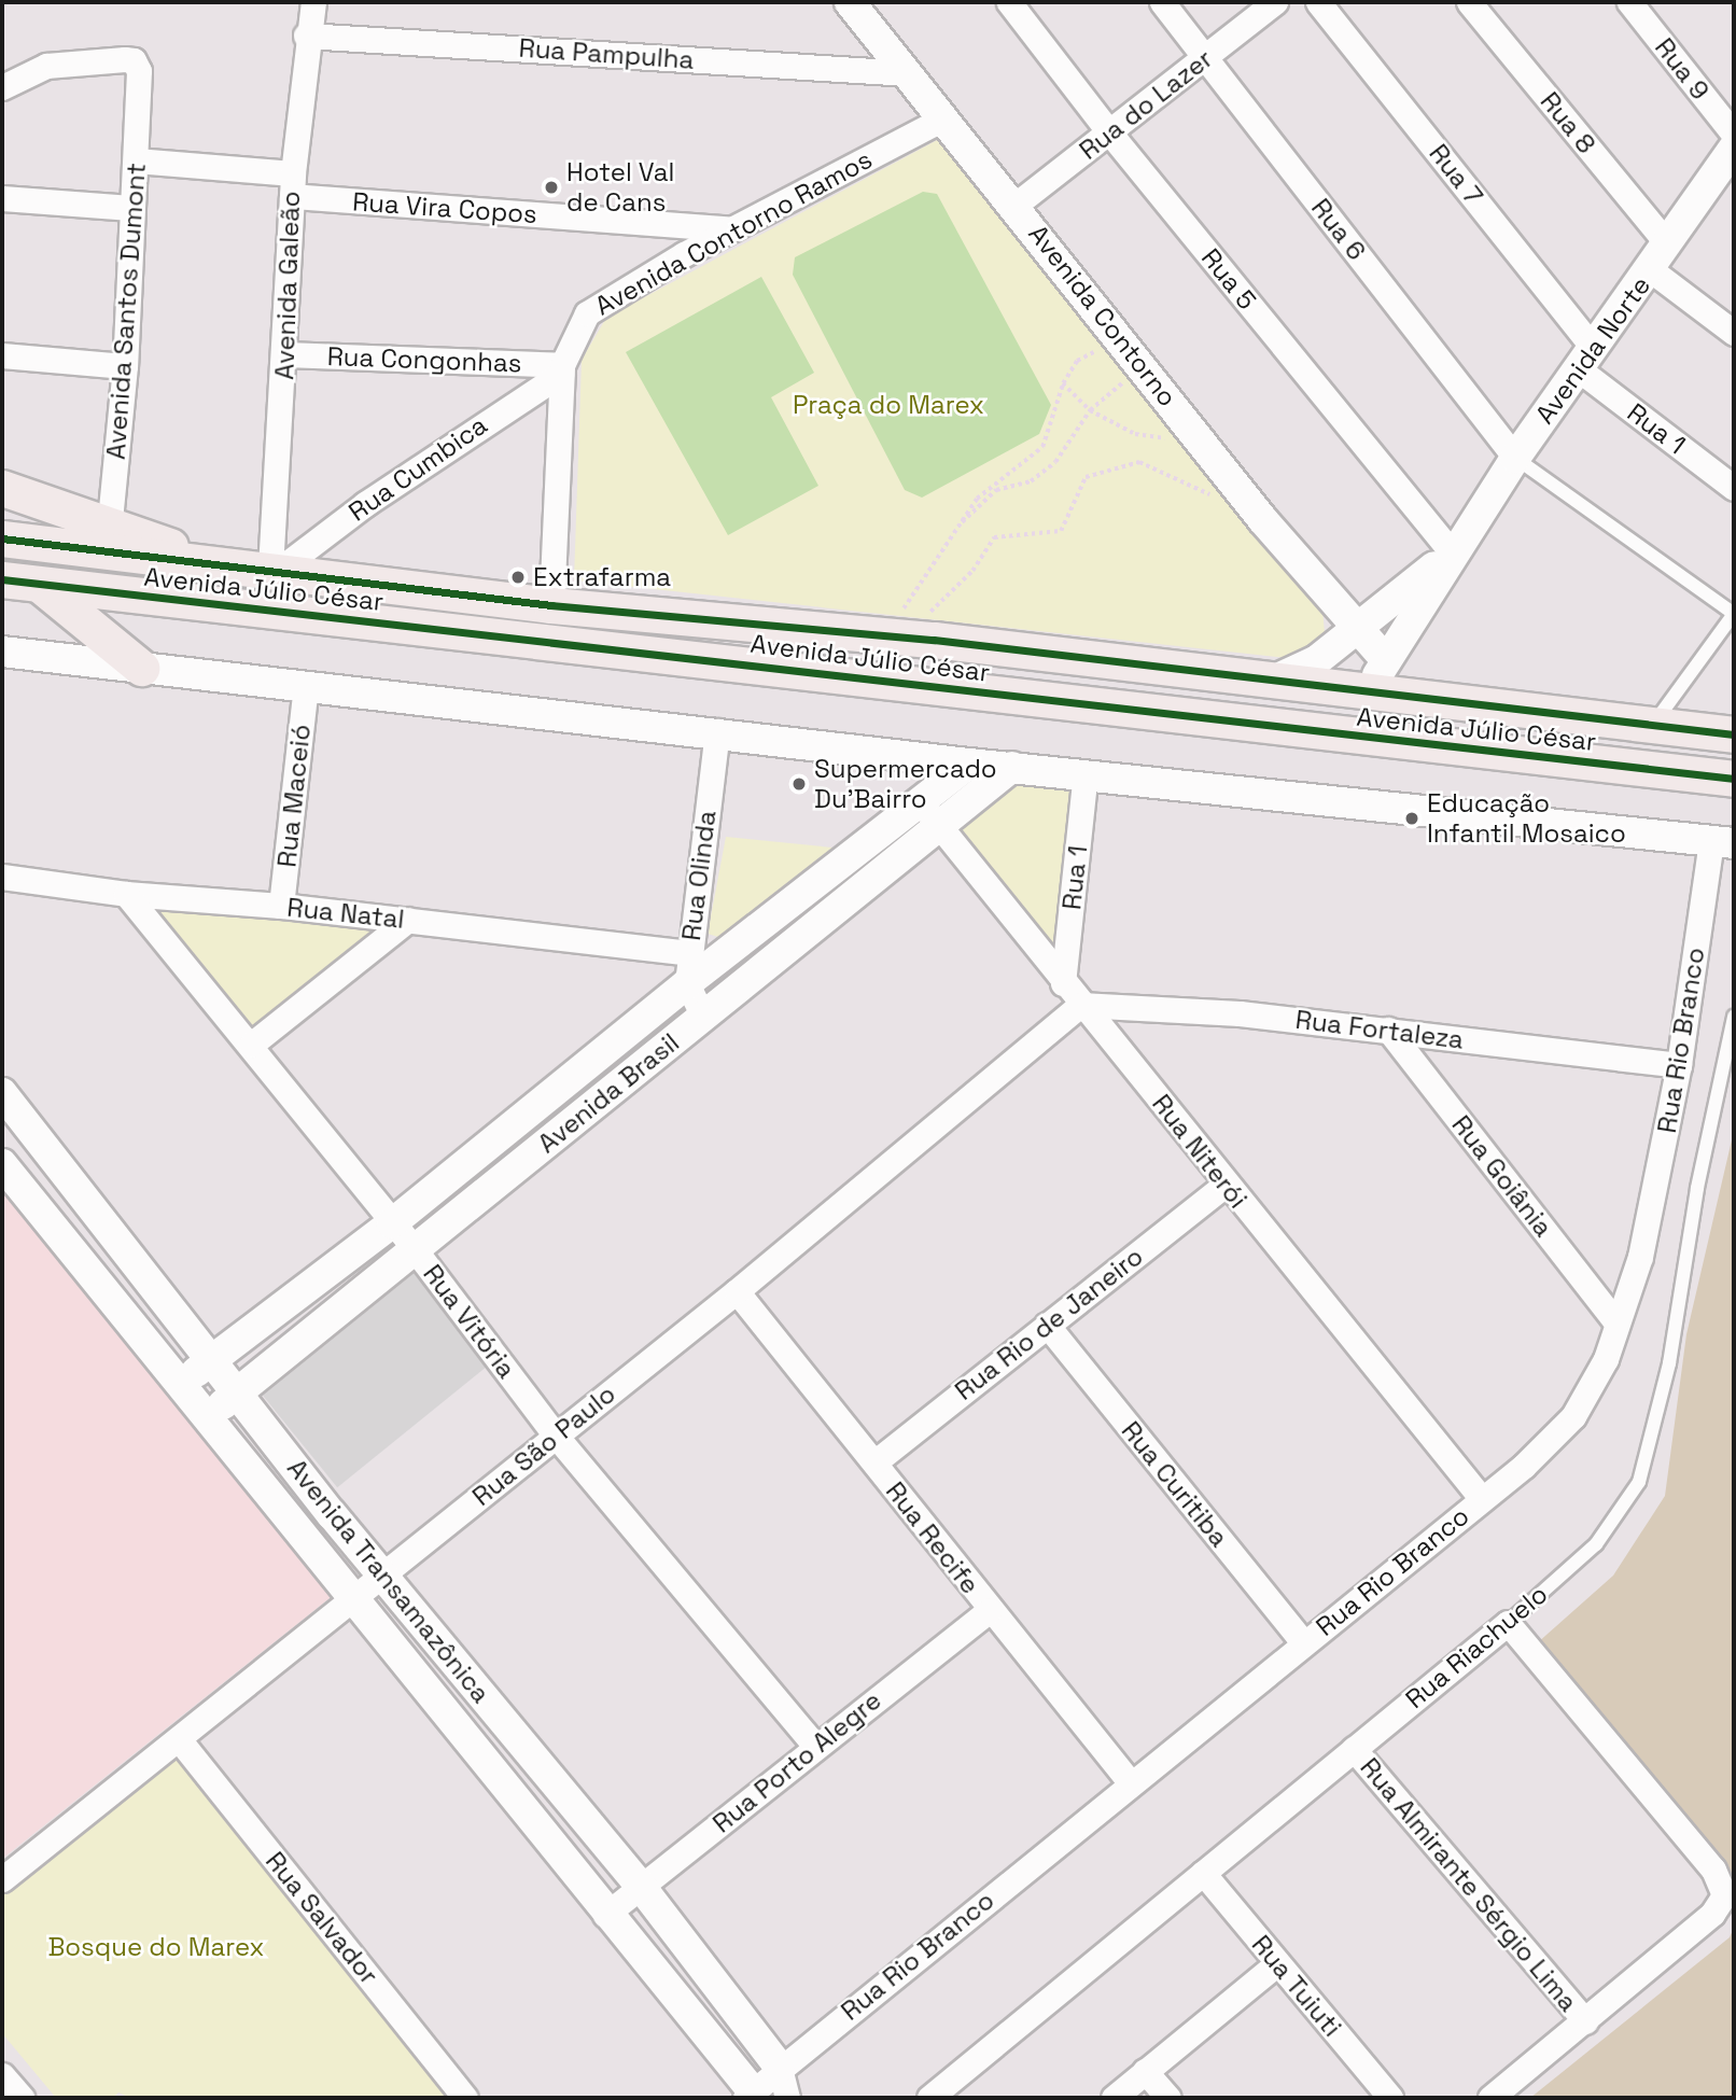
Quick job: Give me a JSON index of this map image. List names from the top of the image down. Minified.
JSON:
{"streets":{"main road":["Avenida Júlio César"],"street":["Rua Pampulha","Rua 9","Rua do Lazer","Rua 8","Rua 7","Rua Vira Copos","Rua 6","Avenida Contorno Ramos","Rua 5","Avenida Galeão","Avenida Santos Dumont","Avenida Contorno","Avenida Norte","Rua Congonhas","Rua 1","Rua Cumbica","Rua Maceió","Rua Olinda","Rua Natal","Rua Fortaleza","Rua Rio Branco","Avenida Brasil","Rua Niterói","Rua Goiânia","Rua Vitória","Rua Rio de Janeiro","Rua São Paulo","Rua Curitiba","Rua Recife","Avenida Transamazônica","Rua Riachuelo","Rua Porto Alegre","Rua Almirante Sérgio Lima","Rua Salvador","Rua Tuiuti"]},"crossings":[["Rua Pampulha","Avenida Galeão"],["Rua Pampulha","Avenida Contorno"],["Rua do Lazer","Rua 6"],["Rua do Lazer","Rua 5"],["Rua do Lazer","Avenida Contorno"],["Rua 8","Avenida Norte"],["Rua 7","Avenida Norte"],["Rua 7","Rua 1"],["Rua Vira Copos","Avenida Contorno Ramos"],["Rua Vira Copos","Avenida Galeão"],["Rua Vira Copos","Avenida Santos Dumont"],["Rua 6","Avenida Norte"],["Avenida Contorno Ramos","Avenida Contorno"],["Avenida Contorno Ramos","Rua Congonhas"],["Avenida Contorno Ramos","Rua Cumbica"],["Avenida Contorno Ramos","Avenida Júlio César"],["Rua 5","Avenida Norte"],["Avenida Galeão","Rua Congonhas"],["Avenida Galeão","Rua Cumbica"],["Avenida Galeão","Avenida Júlio César"],["Avenida Contorno","Avenida Norte"],["Avenida Norte","Rua 1"],["Avenida Norte","Avenida Júlio César"],["Rua Congonhas","Rua Cumbica"],["Rua 1","Rua Niterói"],["Rua Cumbica","Avenida Júlio César"],["Rua Maceió","Rua Natal"],["Rua Olinda","Rua Natal"],["Rua Olinda","Avenida Brasil"],["Rua Natal","Avenida Brasil"],["Rua Natal","Rua Vitória"],["Rua Fortaleza","Rua Rio Branco"],["Rua Fortaleza","Rua Niterói"],["Rua Fortaleza","Rua Goiânia"],["Rua Fortaleza","Rua São Paulo"],["Rua Rio Branco","Rua Niterói"],["Rua Rio Branco","Rua Goiânia"],["Rua Rio Branco","Rua Curitiba"],["Rua Rio Branco","Rua Recife"],["Rua Rio Branco","Avenida Transamazônica"],["Avenida Brasil","Rua Niterói"],["Avenida Brasil","Rua Vitória"],["Avenida Brasil","Avenida Transamazônica"],["Rua Niterói","Rua Rio de Janeiro"],["Rua Niterói","Rua São Paulo"],["Rua Vitória","Rua São Paulo"],["Rua Vitória","Rua Porto Alegre"],["Rua Rio de Janeiro","Rua Curitiba"],["Rua Rio de Janeiro","Rua Recife"],["Rua São Paulo","Rua Recife"],["Rua São Paulo","Avenida Transamazônica"],["Rua São Paulo","Rua Salvador"],["Rua Recife","Rua Porto Alegre"],["Avenida Transamazônica","Rua Porto Alegre"],["Rua Riachuelo","Rua Almirante Sérgio Lima"],["Rua Riachuelo","Rua Tuiuti"]],"parks":["Praça do Marex","Bosque do Marex"],"places":["Hotel Val de Cans","Extrafarma","Supermercado Du'Bairro","Educação Infantil Mosaico"]}
